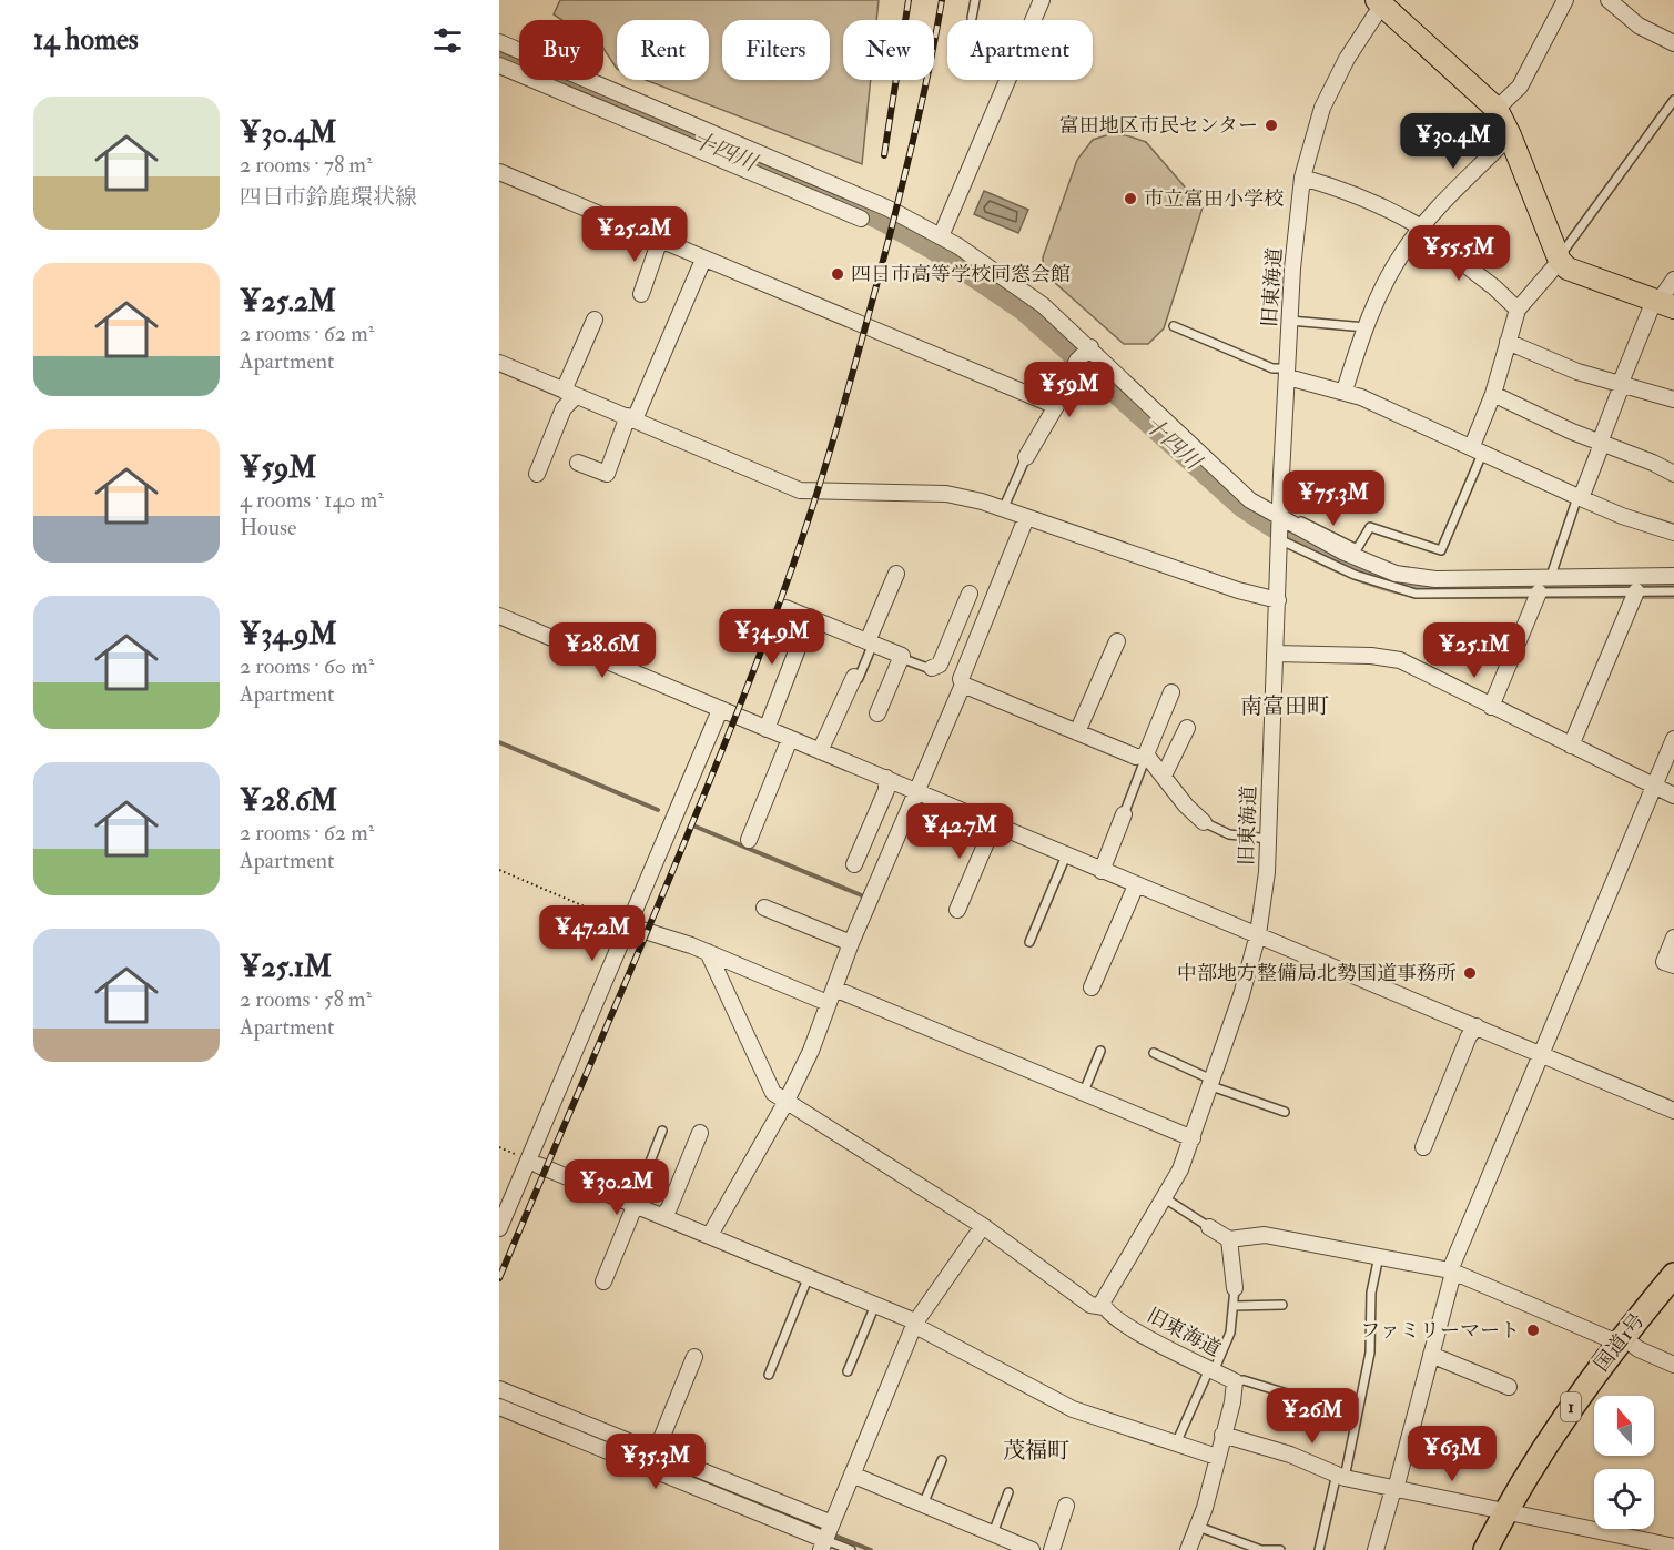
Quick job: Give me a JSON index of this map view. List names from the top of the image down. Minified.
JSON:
{"streets":{"highway":["国道1号","1"],"street":["旧東海道"]},"districts":["南富田町","茂福町"],"water":["十四川"],"places":["富田地区市民センター","市立富田小学校","四日市高等学校同窓会館","中部地方整備局北勢国道事務所","ファミリーマート"],"north":"top","page":{"heading":"14 homes","chip":["Buy","Rent","Filters","New","Apartment"],"list":[{"name":"¥30.4M","note":"2 rooms · 78 m² · 四日市鈴鹿環状線"},{"name":"¥25.2M","note":"2 rooms · 62 m² · Apartment"},{"name":"¥59M","note":"4 rooms · 140 m² · House"},{"name":"¥34.9M","note":"2 rooms · 60 m² · Apartment"},{"name":"¥28.6M","note":"2 rooms · 62 m² · Apartment"},{"name":"¥25.1M","note":"2 rooms · 58 m² · Apartment"}],"price":["¥30.4M","¥25.2M","¥55.5M","¥59M","¥75.3M","¥34.9M","¥28.6M","¥25.1M","¥42.7M","¥47.2M","¥30.2M","¥26M","¥63M","¥35.3M"]}}
